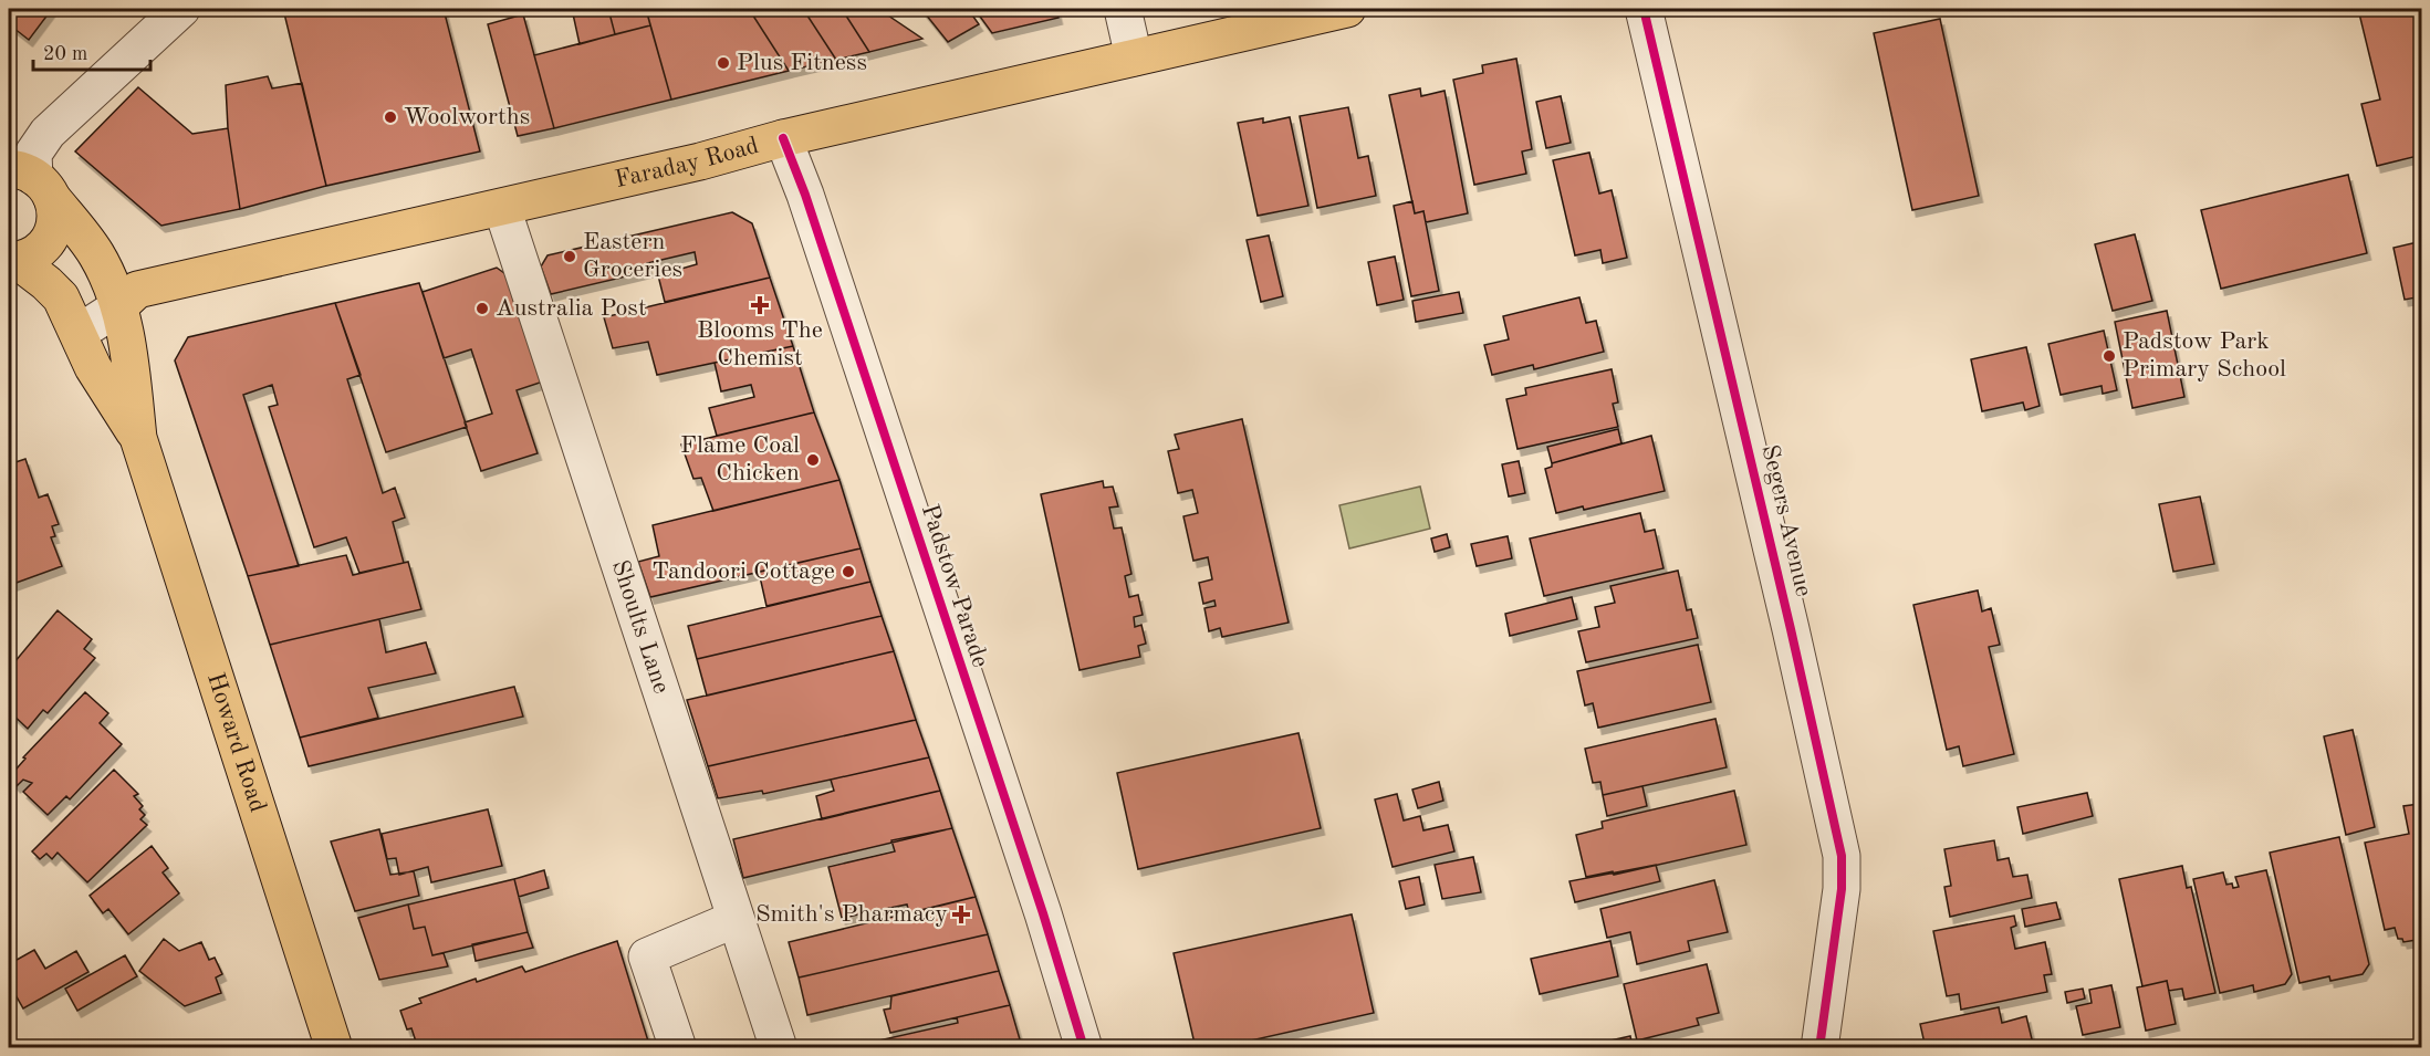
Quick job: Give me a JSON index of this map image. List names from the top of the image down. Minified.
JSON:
{"streets":{"main road":["Faraday Road","Howard Road"],"street":["Segers Avenue","Padstow Parade","Shoults Lane"]},"crossings":[["Faraday Road","Padstow Parade"],["Faraday Road","Shoults Lane"],["Faraday Road","Howard Road"]],"places":{"other":["Plus Fitness","Woolworths","Eastern Groceries","Australia Post","Padstow Park Primary School","Flame Coal Chicken","Tandoori Cottage"],"health":["Blooms The Chemist","Smith's Pharmacy"]},"scale_bar":"20 m"}
